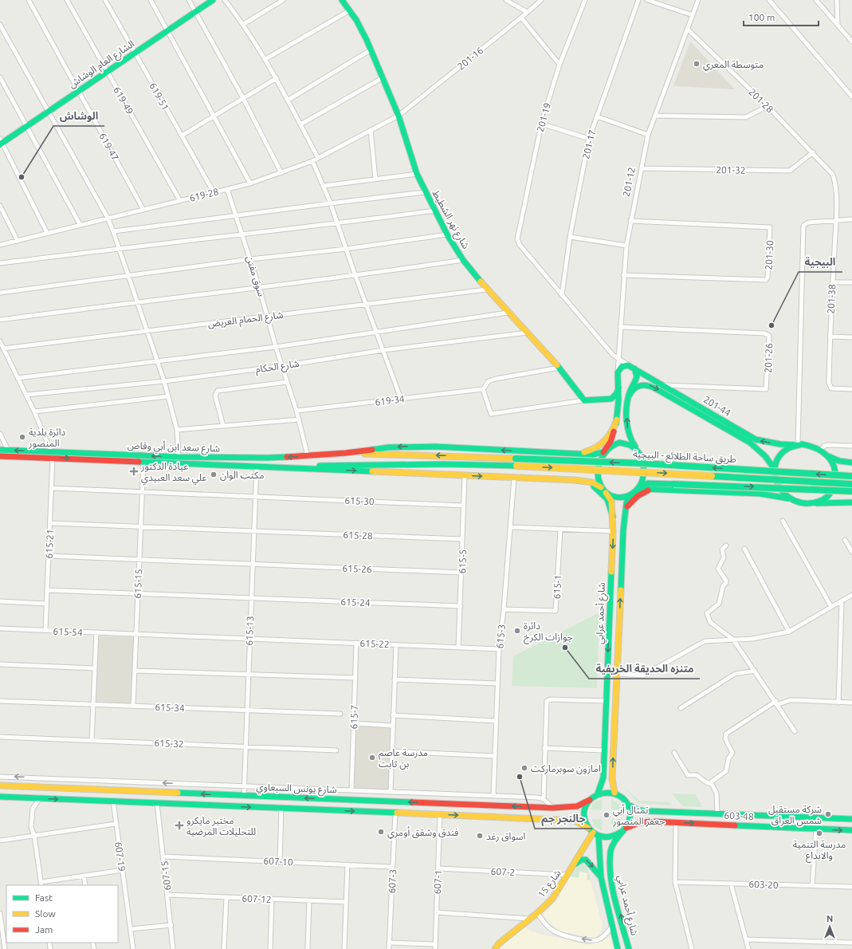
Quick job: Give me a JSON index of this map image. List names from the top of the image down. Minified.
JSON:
{"streets":{"main road":["الشارع العام الوشاش","201-12","شارع نهر الشطيط","201-44","شارع سعد ابن أبي وقاص","طريق ساحة الطلائع - البيجية","شارع أحمد عرابي","شارع يونس السبعاوي","603-48","شارع 15"],"street":["201-16","619-51","619-49","201-28","201-19","201-17","619-47","201-32","619-28","201-30","سوق مفتن","201-38","شارع الحمام العريض","201-26","شارع الحكام","619-34","615-30","615-28","615-21","615-5","615-26","615-15","615-1","615-24","615-13","615-54","615-3","615-22","615-34","615-7","615-32","607-19","607-10","607-2","607-15","607-3","607-1","603-20","607-12"]},"crossings":[["201-16","619-28"],["201-16","شارع نهر الشطيط"],["الشارع العام الوشاش","619-51"],["الشارع العام الوشاش","619-49"],["الشارع العام الوشاش","619-47"],["619-51","619-28"],["619-49","619-28"],["201-28","201-32"],["201-28","201-12"],["201-28","201-38"],["201-19","201-17"],["619-47","619-28"],["201-32","201-12"],["201-12","201-30"],["201-12","201-26"],["201-12","شارع أحمد عرابي"],["619-28","شارع نهر الشطيط"],["619-28","سوق مفتن"],["شارع نهر الشطيط","شارع الحمام العريض"],["شارع نهر الشطيط","شارع الحكام"],["سوق مفتن","شارع الحمام العريض"],["سوق مفتن","شارع الحكام"],["سوق مفتن","619-34"],["سوق مفتن","شارع سعد ابن أبي وقاص"],["201-26","201-44"],["شارع سعد ابن أبي وقاص","طريق ساحة الطلائع - البيجية"],["شارع سعد ابن أبي وقاص","615-21"],["شارع سعد ابن أبي وقاص","615-15"],["شارع سعد ابن أبي وقاص","615-13"],["615-30","615-21"],["615-30","615-5"],["615-30","615-15"],["615-30","615-13"],["615-28","615-21"],["615-28","615-5"],["615-28","615-15"],["615-28","615-13"],["615-21","615-26"],["615-21","615-24"],["615-21","615-54"],["615-5","615-26"],["615-5","615-24"],["615-5","615-22"],["615-26","615-15"],["615-26","615-13"],["615-15","615-24"],["615-15","615-54"],["615-15","615-34"],["615-1","615-3"],["615-24","615-13"],["شارع أحمد عرابي","شارع يونس السبعاوي"],["شارع أحمد عرابي","603-48"],["شارع أحمد عرابي","شارع 15"],["615-13","615-54"],["615-13","615-22"],["615-13","615-34"],["615-13","615-32"],["615-13","شارع يونس السبعاوي"],["615-54","615-22"],["615-3","615-22"],["615-22","615-7"],["شارع يونس السبعاوي","603-48"],["شارع يونس السبعاوي","شارع 15"],["603-48","شارع 15"],["607-10","607-15"],["607-10","607-3"],["607-2","607-1"],["607-2","شارع 15"],["607-15","607-12"]],"places":{"other":["متوسطة المعري","الوشاش","البيجية","دائرة بلدية المنصور","مكتب الوان","دائرة جوازات الكرخ","متنزه الحديقة الخريفية","مدرسة عاصم بن ثابت","امازون سوبرماركت","جالنجر جم","شركة مستقبل شمس العراق","تمثال أبي جعفر المنصور","فندق وشقق أومري","مدرسة التنمية والابداع","اسواق رغد"],"health":["عيادة الدكتور علي سعد العبيدي","مختبر مايكرو للتحليلات المرضية"]},"legend":["Fast","Slow","Jam"],"scale_bar":"100 m","north":"top"}
